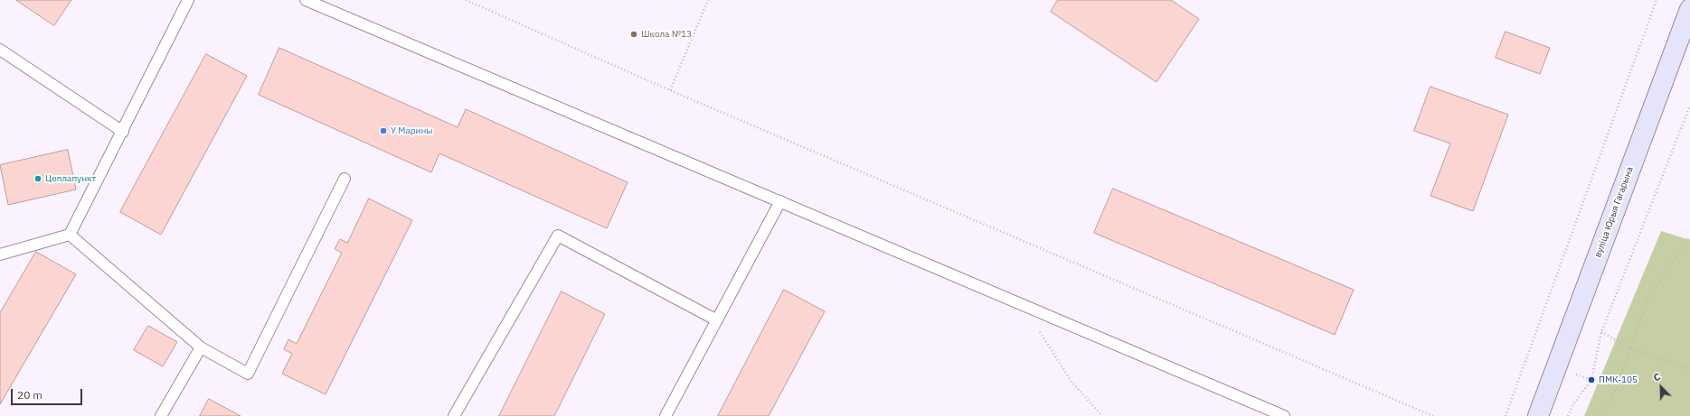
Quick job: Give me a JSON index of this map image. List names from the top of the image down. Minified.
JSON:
{"streets":{"main road":["вуліца Юрыя Гагарына"]},"places":["Школа №13","У Марины","Цеплапункт","ПМК-105"],"scale_bar":"20 m","north":"top left"}
